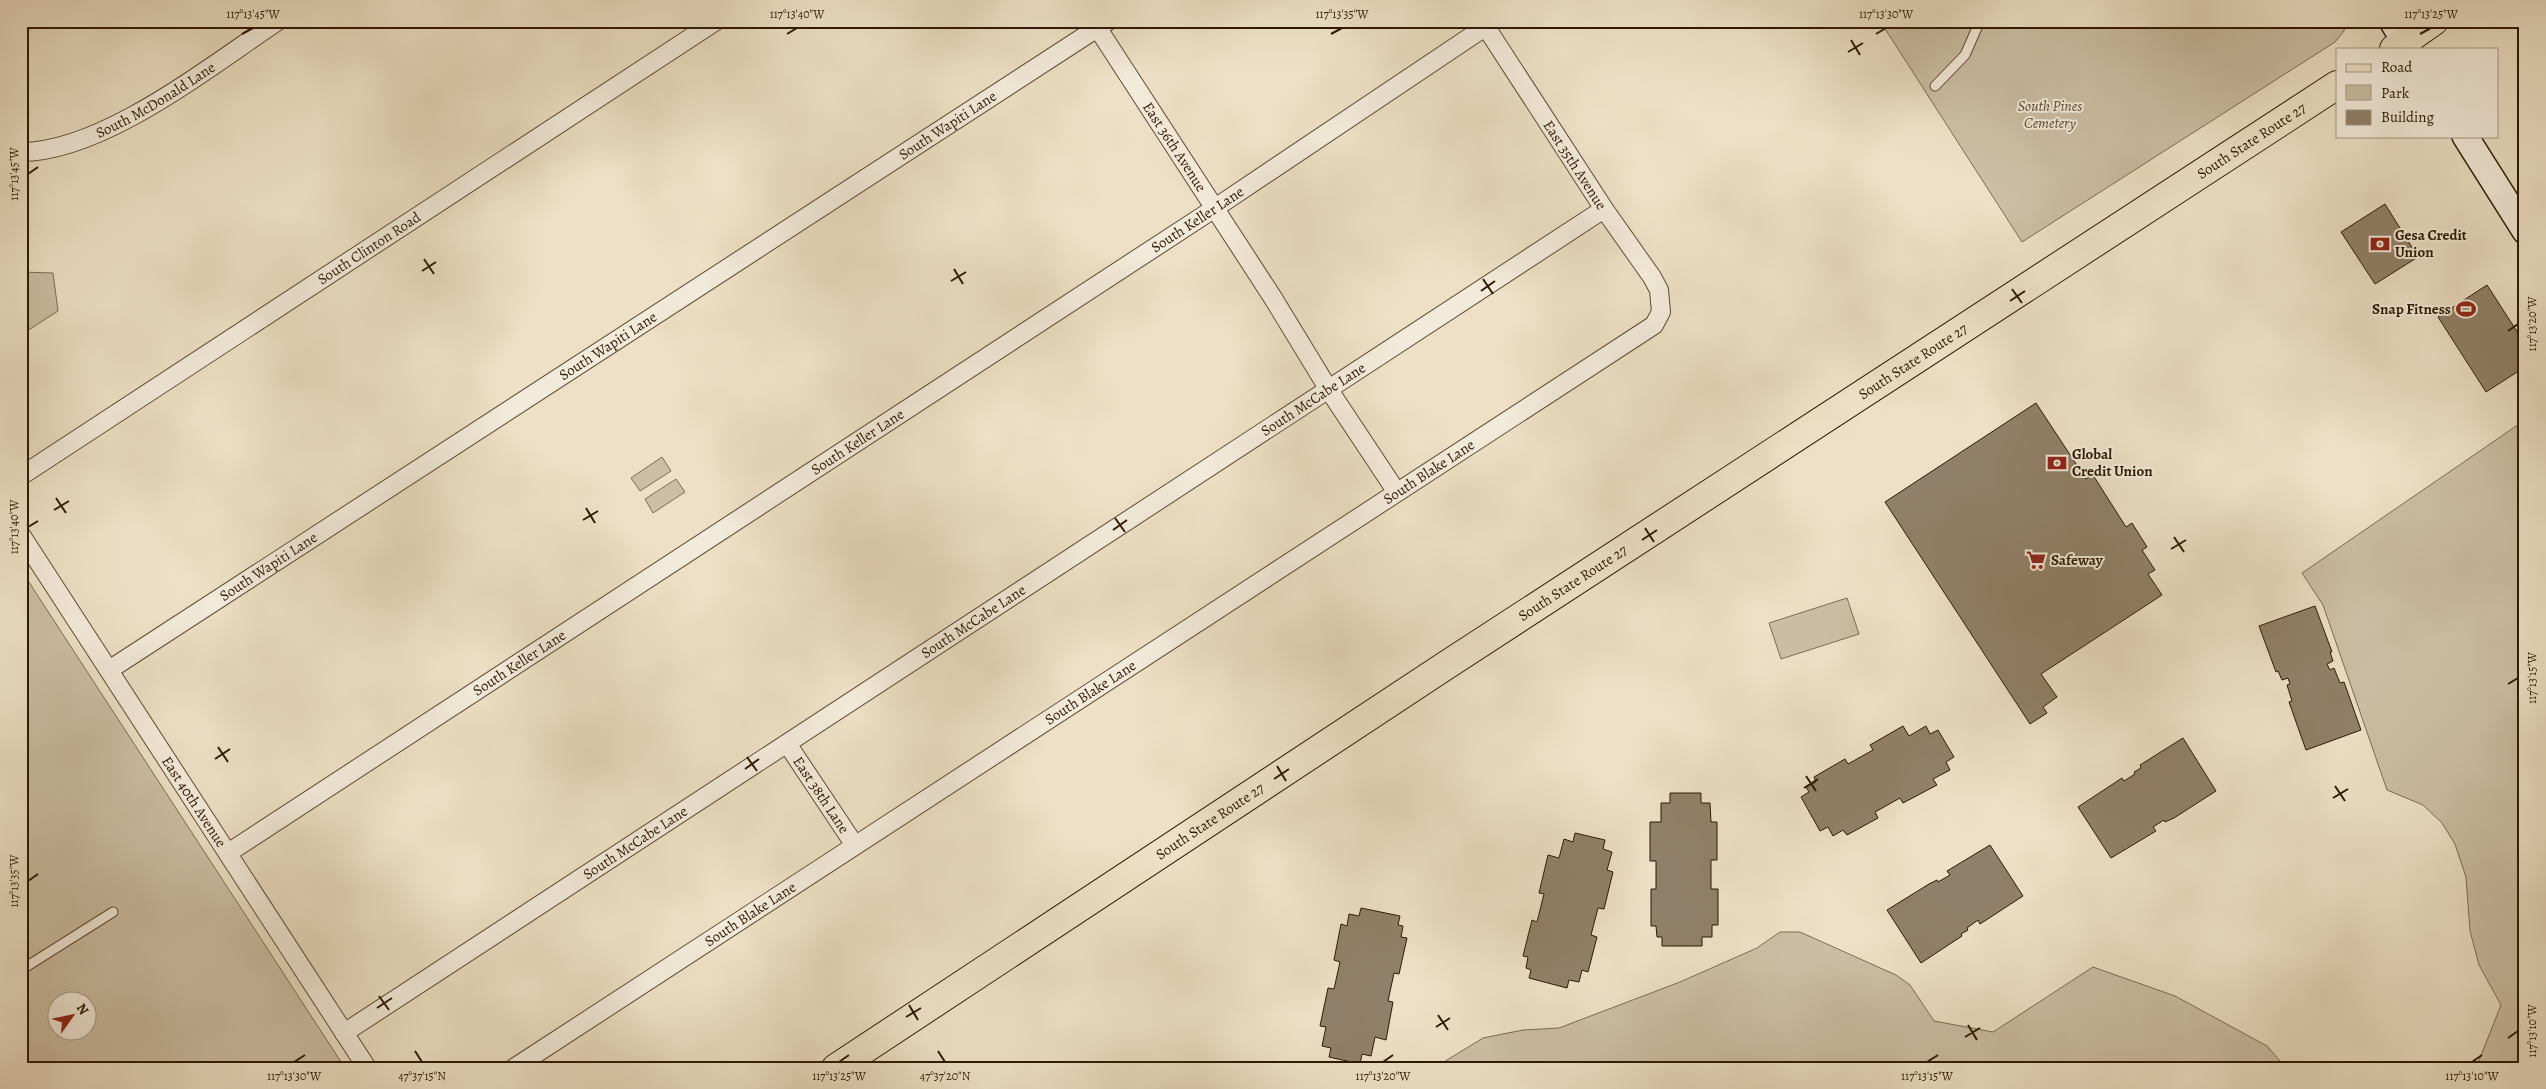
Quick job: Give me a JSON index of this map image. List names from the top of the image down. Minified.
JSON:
{"streets":{"main road":["South State Route 27"],"street":["South McDonald Lane","South Wapiti Lane","East 36th Avenue","East 35th Avenue","South Keller Lane","South Clinton Road","South McCabe Lane","South Blake Lane","East 38th Lane","East 40th Avenue"]},"crossings":[["South Wapiti Lane","East 36th Avenue"],["South Wapiti Lane","East 40th Avenue"],["East 36th Avenue","South Keller Lane"],["East 36th Avenue","South McCabe Lane"],["East 36th Avenue","South Blake Lane"],["East 35th Avenue","South Keller Lane"],["East 35th Avenue","South McCabe Lane"],["East 35th Avenue","South Blake Lane"],["South Keller Lane","East 40th Avenue"],["South McCabe Lane","East 38th Lane"],["South McCabe Lane","East 40th Avenue"],["South Blake Lane","East 38th Lane"]],"parks":["South Pines Cemetery"],"places":{"bank":["Gesa Credit Union","Global Credit Union"],"sports":["Snap Fitness"],"supermarket":["Safeway"]},"legend":["Road","Park","Building"],"north":"top right","coordinates":["117°13'45\"W","117°13'40\"W","117°13'35\"W","117°13'30\"W","117°13'25\"W","117°13'20\"W","117°13'15\"W","117°13'10\"W","47°37'15\"N","47°37'20\"N"]}
